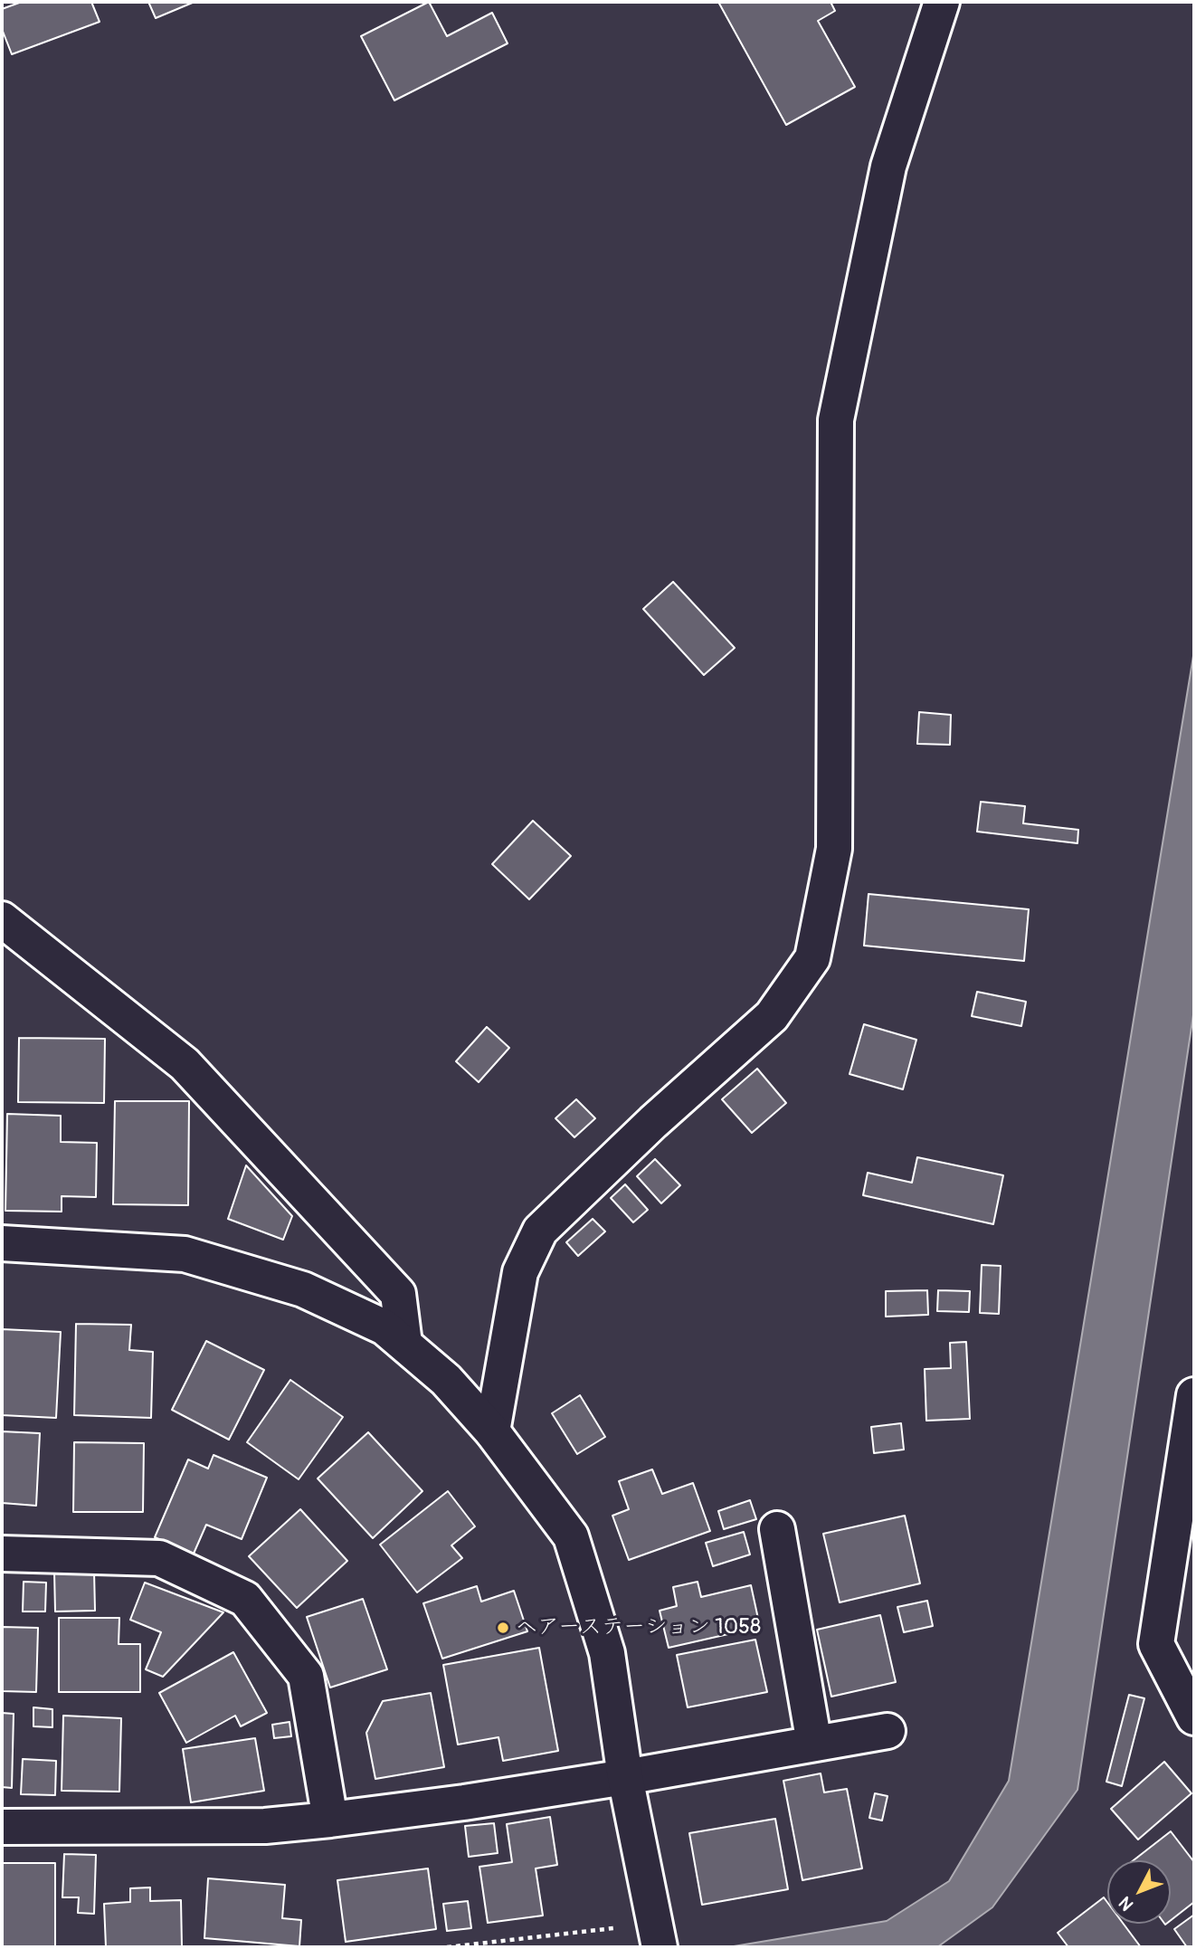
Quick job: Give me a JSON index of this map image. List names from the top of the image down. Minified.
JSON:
{"places":["ヘアーステーション 1058"],"north":"bottom left"}
